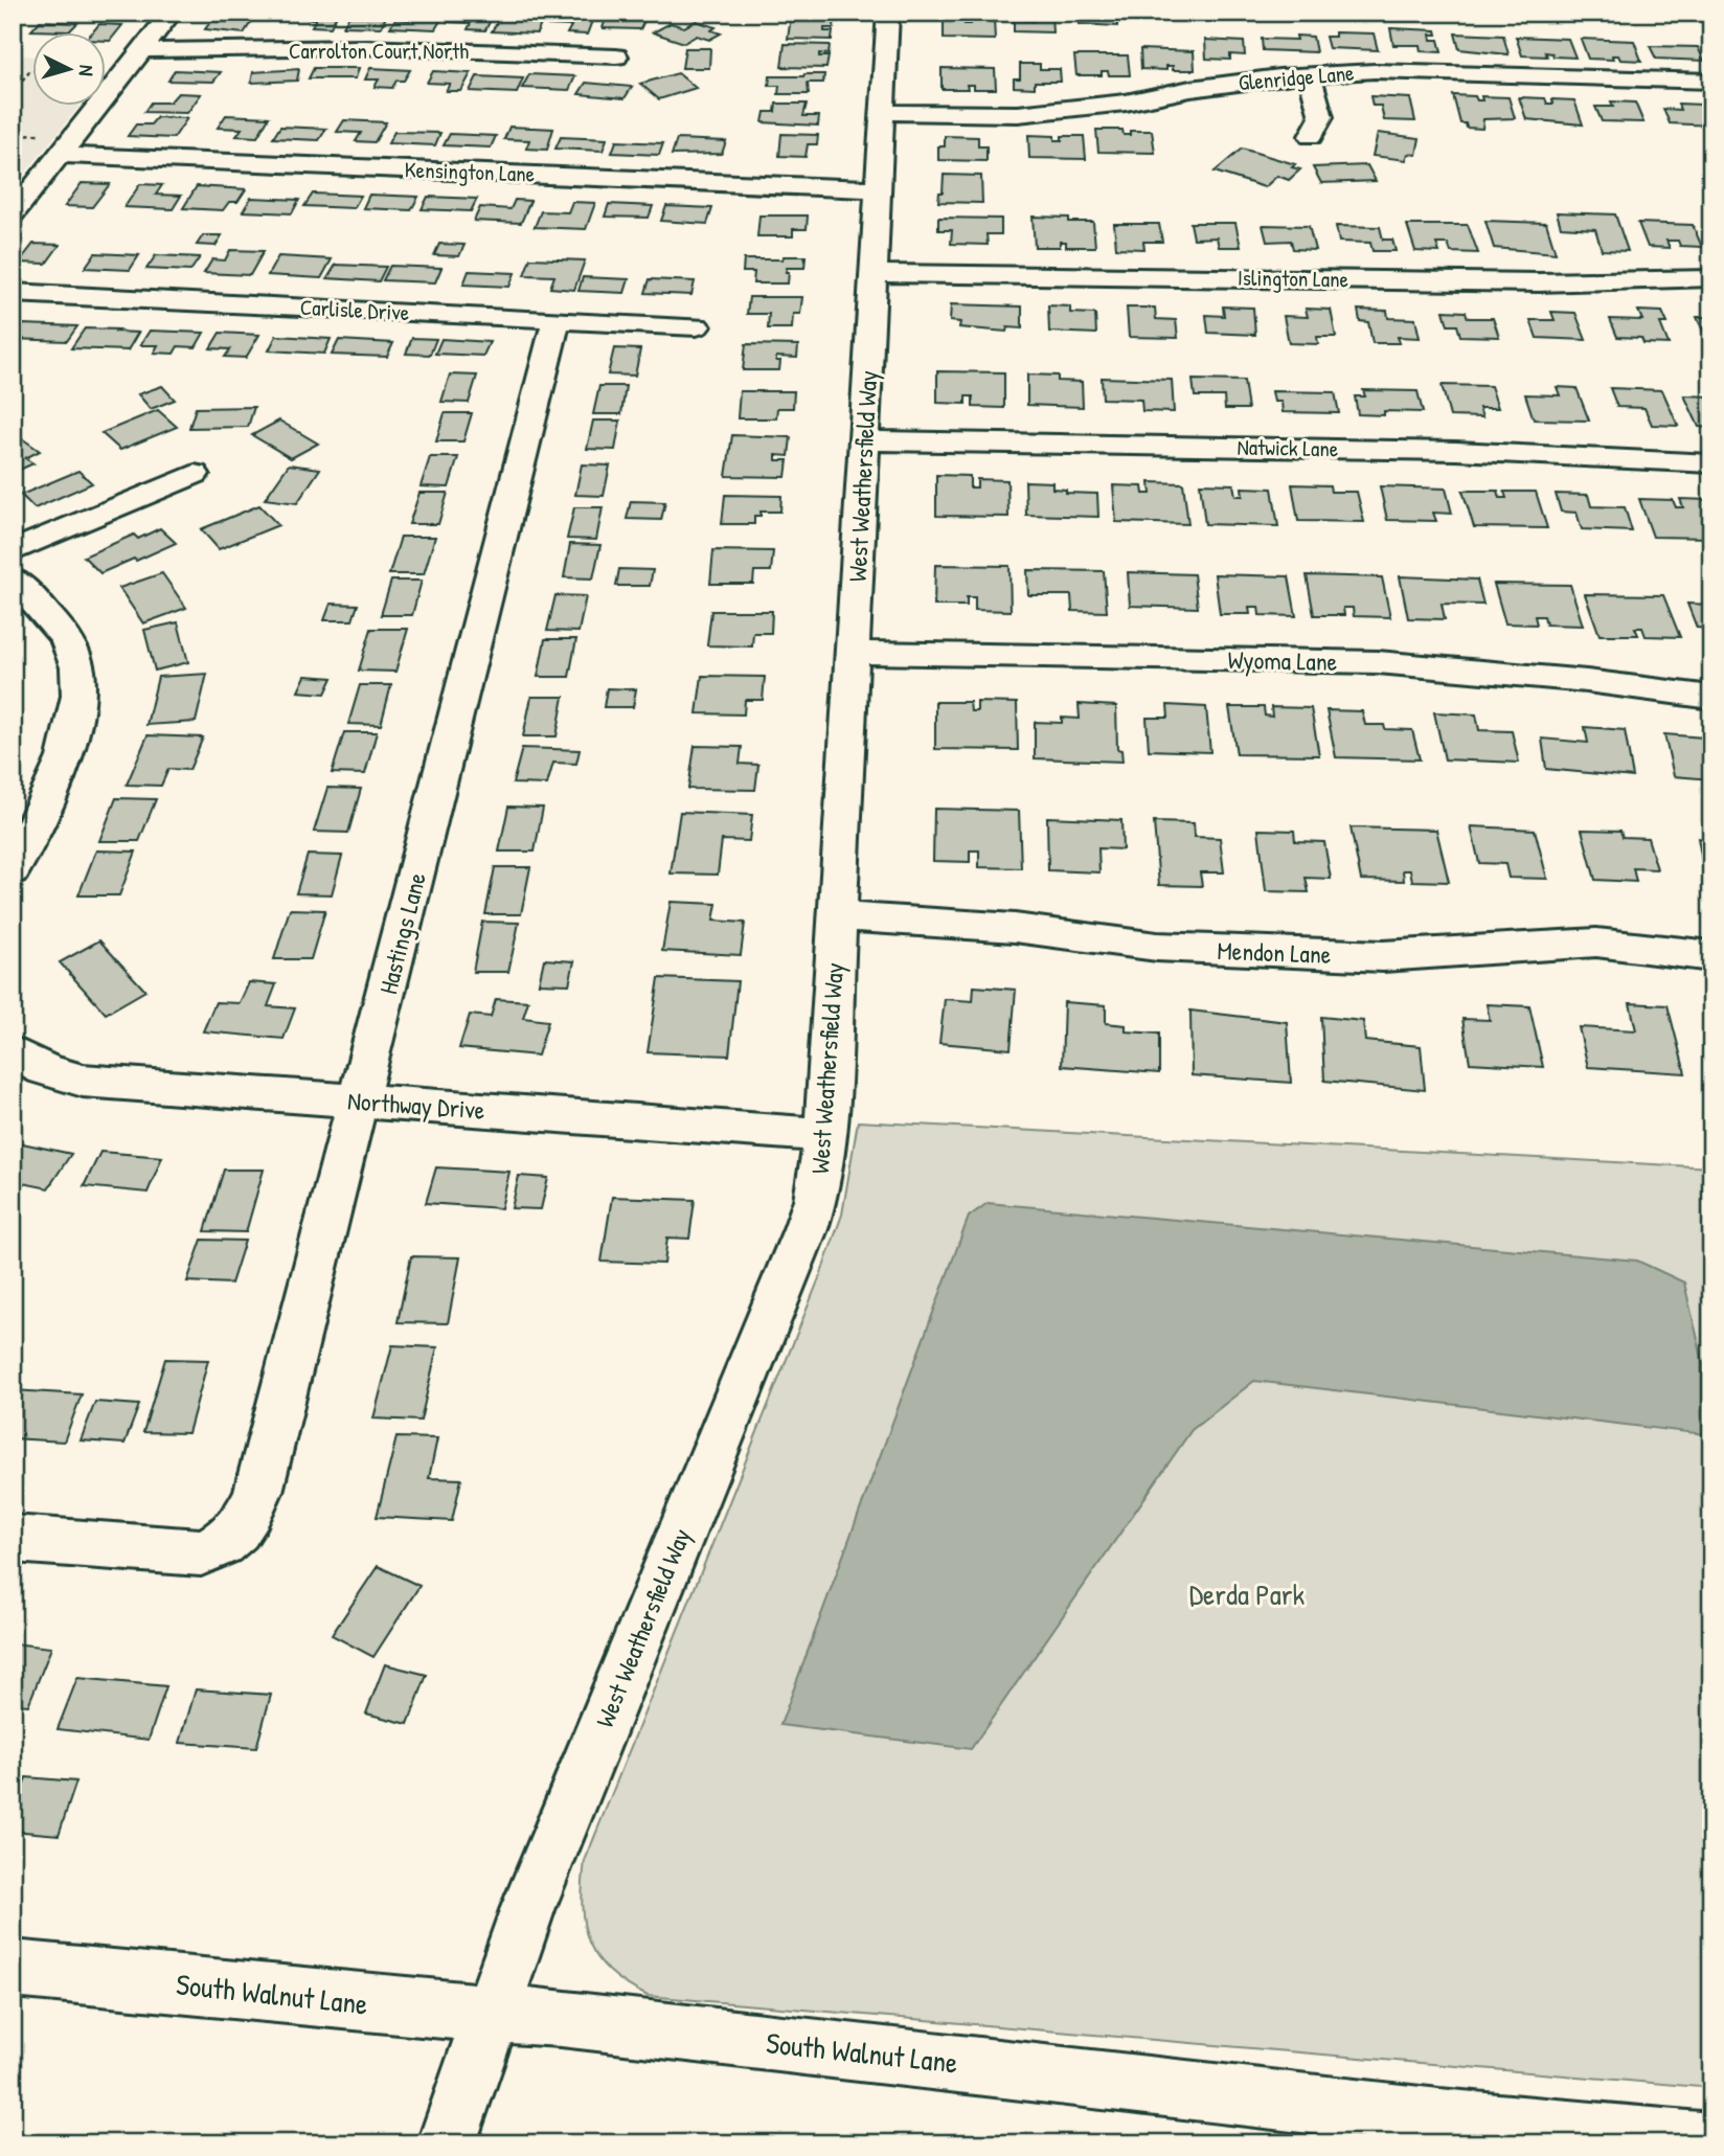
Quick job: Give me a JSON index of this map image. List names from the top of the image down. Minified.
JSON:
{"streets":{"street":["Carrolton Court North","Glenridge Lane","Kensington Lane","Islington Lane","Carlisle Drive","Natwick Lane","West Weathersfield Way","Wyoma Lane","Hastings Lane","Mendon Lane","Northway Drive","South Walnut Lane"]},"crossings":[["Glenridge Lane","West Weathersfield Way"],["Kensington Lane","West Weathersfield Way"],["Islington Lane","West Weathersfield Way"],["Carlisle Drive","Hastings Lane"],["Natwick Lane","West Weathersfield Way"],["West Weathersfield Way","Wyoma Lane"],["West Weathersfield Way","Mendon Lane"],["West Weathersfield Way","Northway Drive"],["West Weathersfield Way","South Walnut Lane"],["Hastings Lane","Northway Drive"]],"parks":["Derda Park"],"north":"right"}
